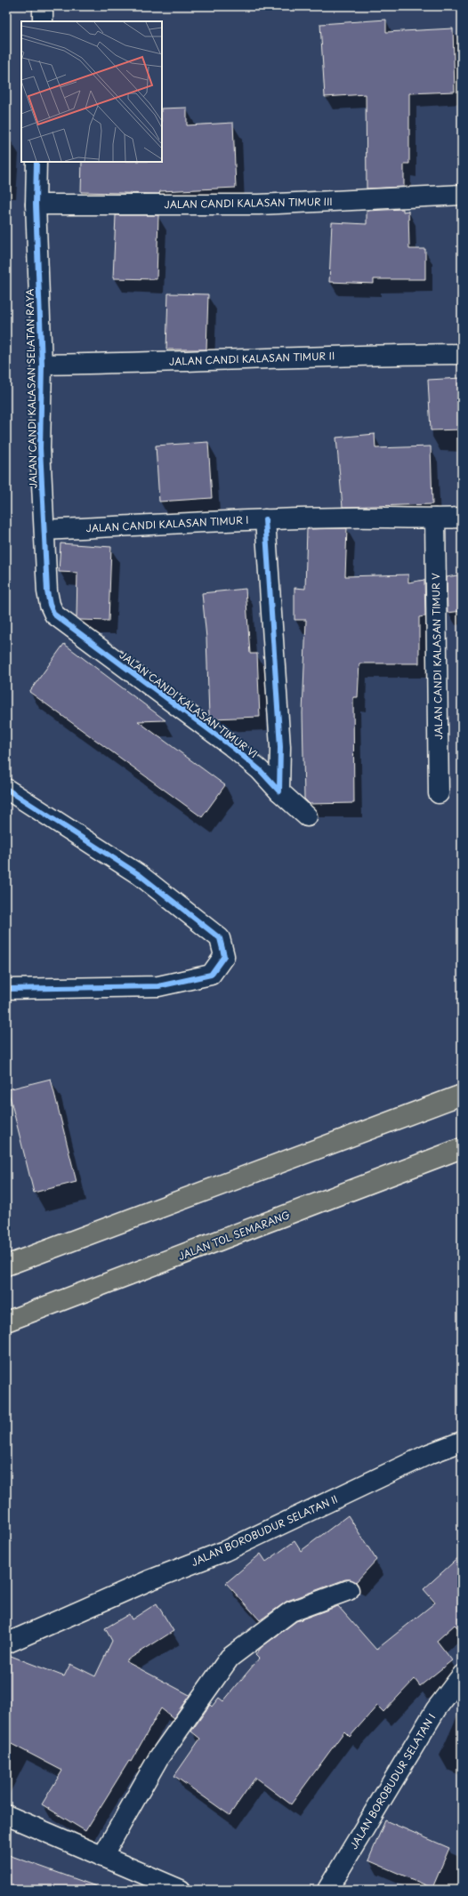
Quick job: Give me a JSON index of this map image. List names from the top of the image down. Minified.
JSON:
{"streets":{"highway":["JALAN TOL SEMARANG"],"street":["JALAN CANDI KALASAN TIMUR III","JALAN CANDI KALASAN TIMUR II","JALAN CANDI KALASAN SELATAN RAYA","JALAN CANDI KALASAN TIMUR I","JALAN CANDI KALASAN TIMUR V","JALAN CANDI KALASAN TIMUR VI","JALAN BOROBUDUR SELATAN II","JALAN BOROBUDUR SELATAN I"]},"crossings":[["JALAN CANDI KALASAN TIMUR III","JALAN CANDI KALASAN SELATAN RAYA"],["JALAN CANDI KALASAN TIMUR II","JALAN CANDI KALASAN SELATAN RAYA"],["JALAN CANDI KALASAN SELATAN RAYA","JALAN CANDI KALASAN TIMUR I"],["JALAN CANDI KALASAN SELATAN RAYA","JALAN CANDI KALASAN TIMUR VI"],["JALAN CANDI KALASAN TIMUR I","JALAN CANDI KALASAN TIMUR V"],["JALAN CANDI KALASAN TIMUR I","JALAN CANDI KALASAN TIMUR VI"]]}
